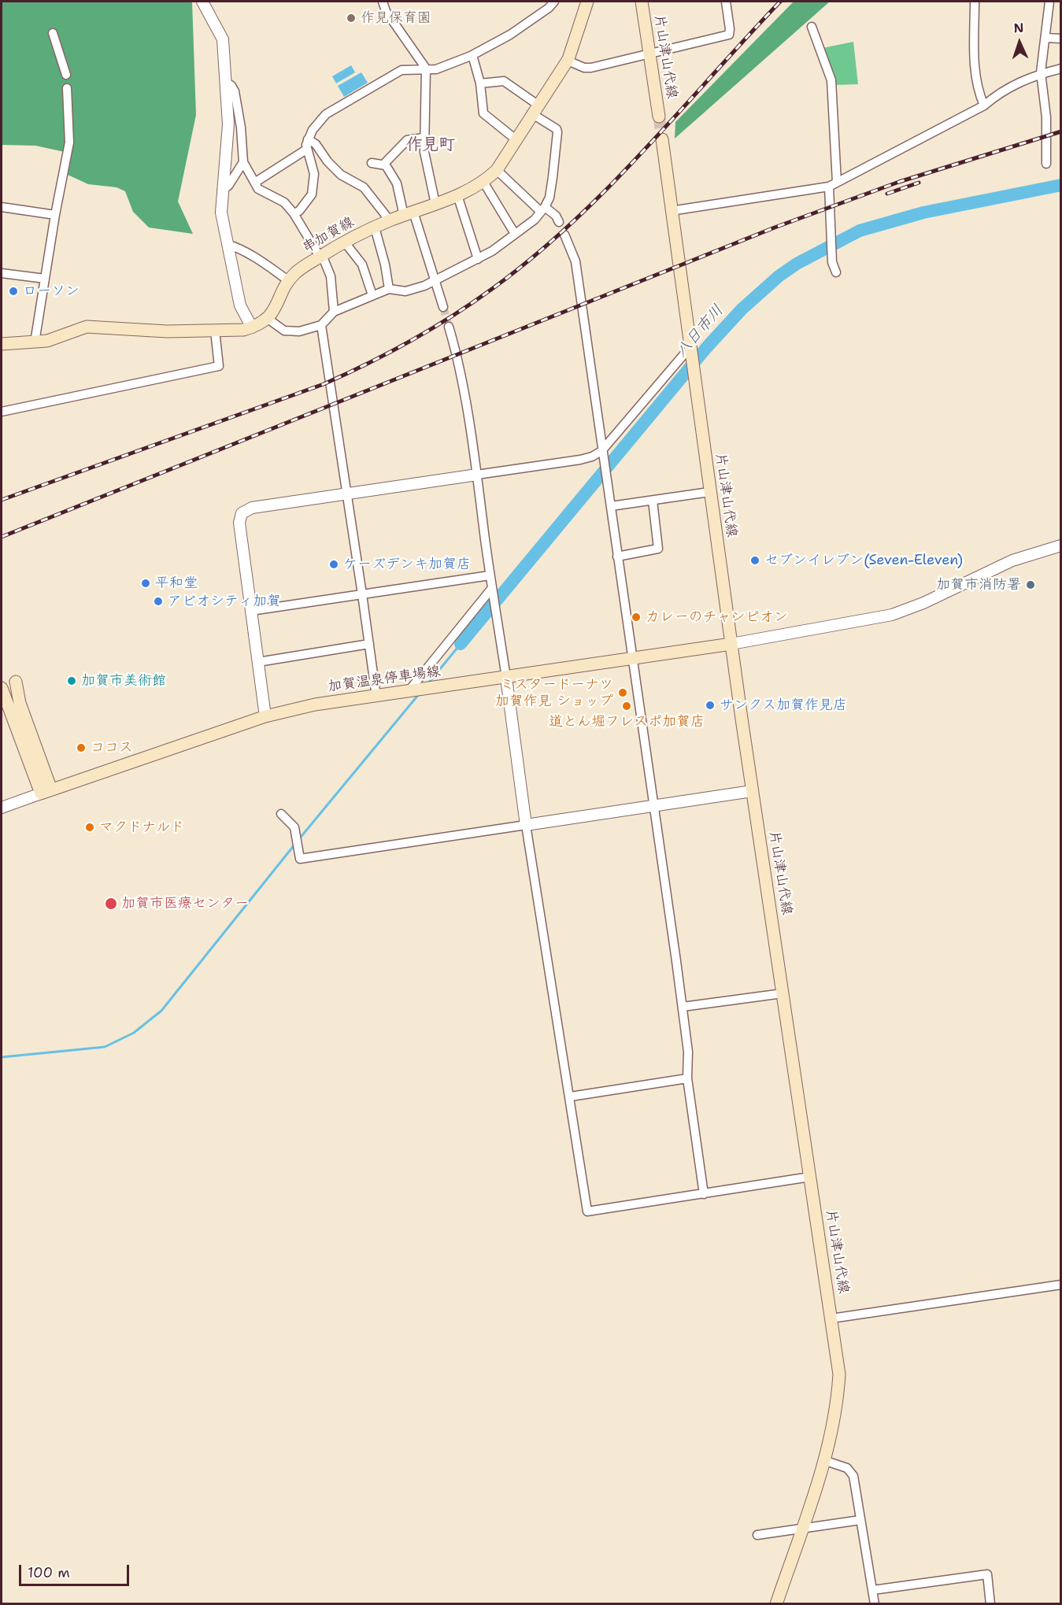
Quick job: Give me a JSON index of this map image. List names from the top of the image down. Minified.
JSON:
{"streets":{"main road":["片山津山代線","串加賀線","加賀温泉停車場線"]},"crossings":[["片山津山代線","加賀温泉停車場線"]],"districts":["作見町"],"water":["八日市川"],"places":["作見保育園","ローソン","セブンイレブン(Seven-Eleven)","ケーズデンキ加賀店","平和堂","加賀市消防署","アビオシティ加賀","カレーのチャンピオン","加賀市美術館","ミスタードーナツ 加賀作見 ショップ","サンクス加賀作見店","道とん堀フレスポ加賀店","ココス","マクドナルド","加賀市医療センター"],"scale_bar":"100 m","north":"top"}
